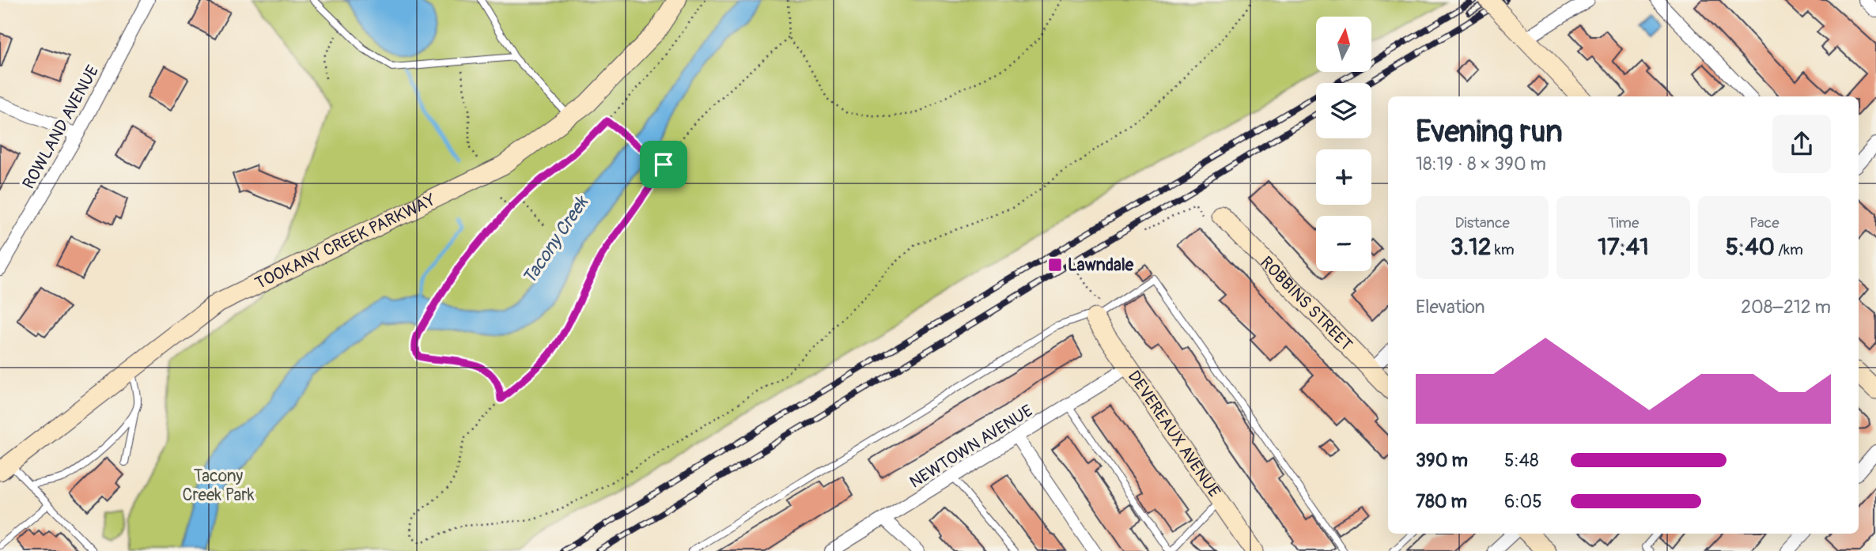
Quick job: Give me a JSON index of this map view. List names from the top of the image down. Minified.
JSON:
{"streets":{"main road":["TOOKANY CREEK PARKWAY","ROBBINS STREET","DEVEREAUX AVENUE"],"street":["ROWLAND AVENUE","NEWTOWN AVENUE"]},"crossings":[["DEVEREAUX AVENUE","NEWTOWN AVENUE"]],"water":["Tacony Creek"],"parks":["Tacony Creek Park"],"places":{"transit":["Lawndale"]},"north":"top","page":{"map_buttons":["+","−"],"heading":["Evening run","18:19 · 8 × 390 m"],"stats":[["Distance","3.12 km"],["Time","17:41"],["Pace","5:40 /km"]],"chart":["Elevation","208–212 m"],"list":[{"name":"390 m","note":"5:48"},{"name":"780 m","note":"6:05"}]}}
